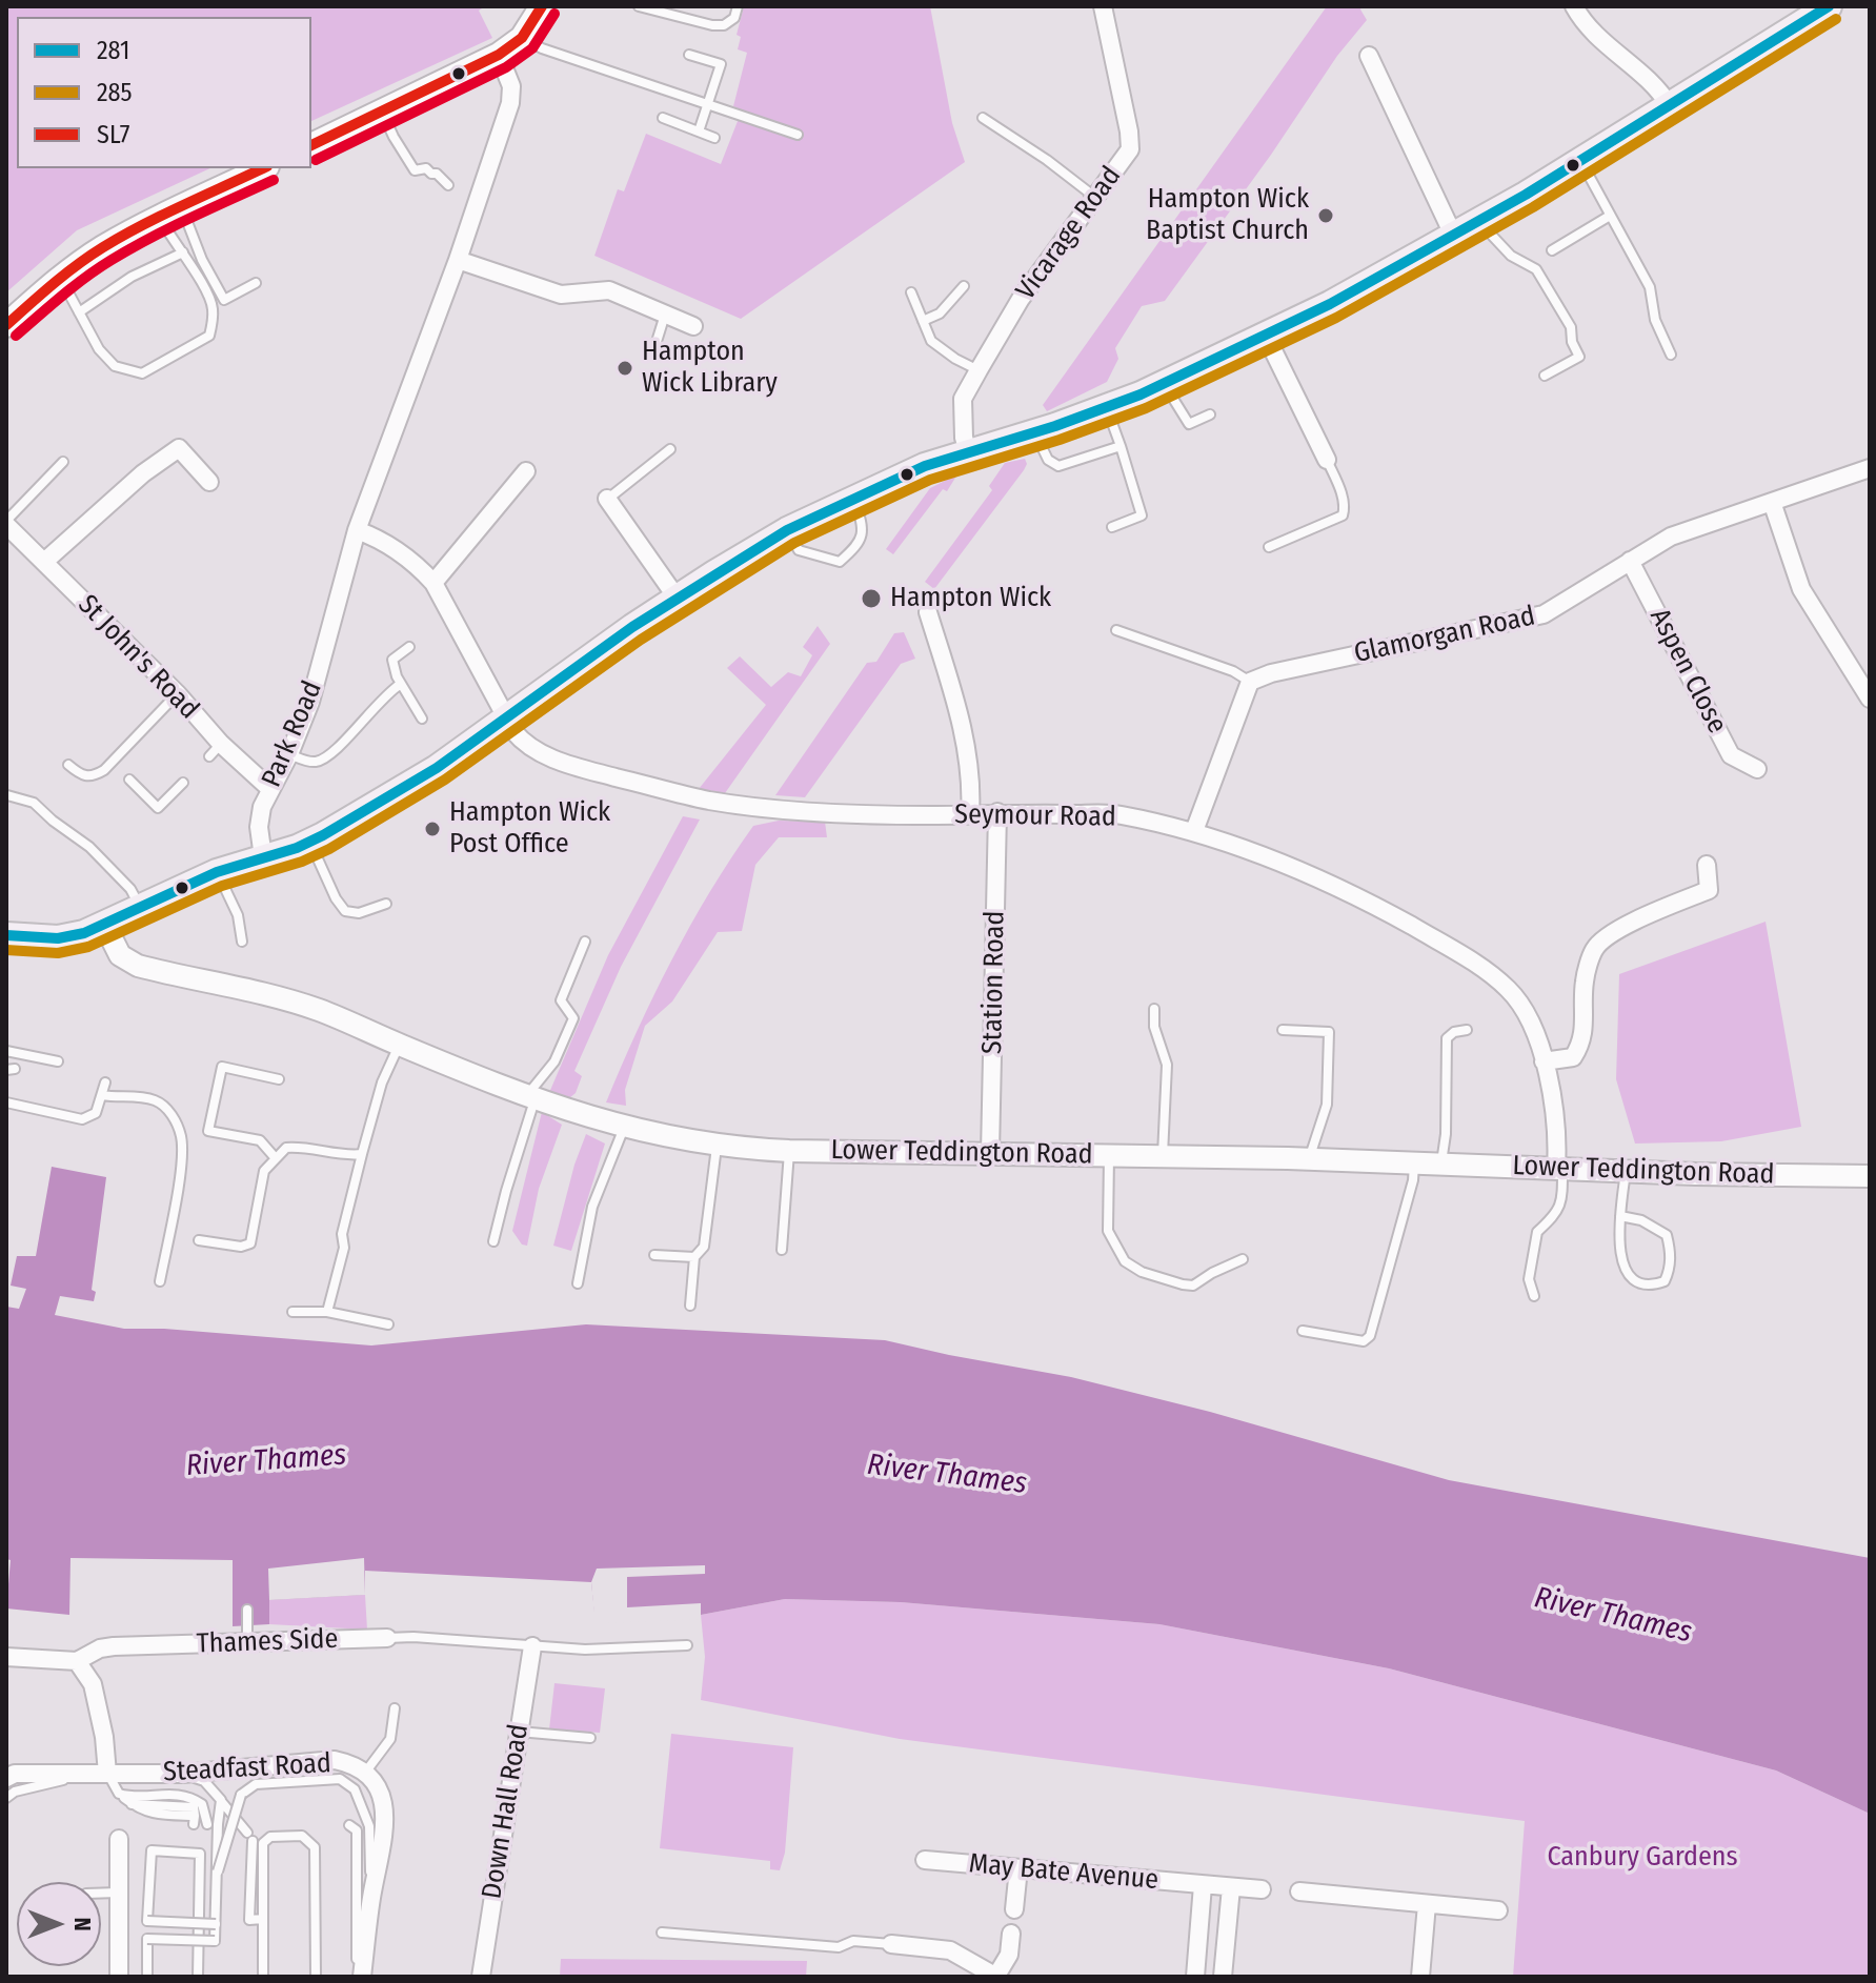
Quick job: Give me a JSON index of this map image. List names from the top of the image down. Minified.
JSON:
{"streets":{"street":["Vicarage Road","Glamorgan Road","St John's Road","Aspen Close","Park Road","Seymour Road","Station Road","Lower Teddington Road","Thames Side","Steadfast Road","Down Hall Road","May Bate Avenue"]},"crossings":[["Glamorgan Road","Aspen Close"],["St John's Road","Park Road"],["Park Road","Seymour Road"],["Seymour Road","Station Road"],["Seymour Road","Lower Teddington Road"],["Station Road","Lower Teddington Road"],["Thames Side","Down Hall Road"]],"water":["River Thames"],"parks":["Canbury Gardens"],"places":["Hampton Wick Baptist Church","Hampton Wick Library","Hampton Wick","Hampton Wick Post Office"],"lines":["transit line 281","transit line SL7","transit line 285"],"legend":["281","285","SL7"],"north":"right"}
